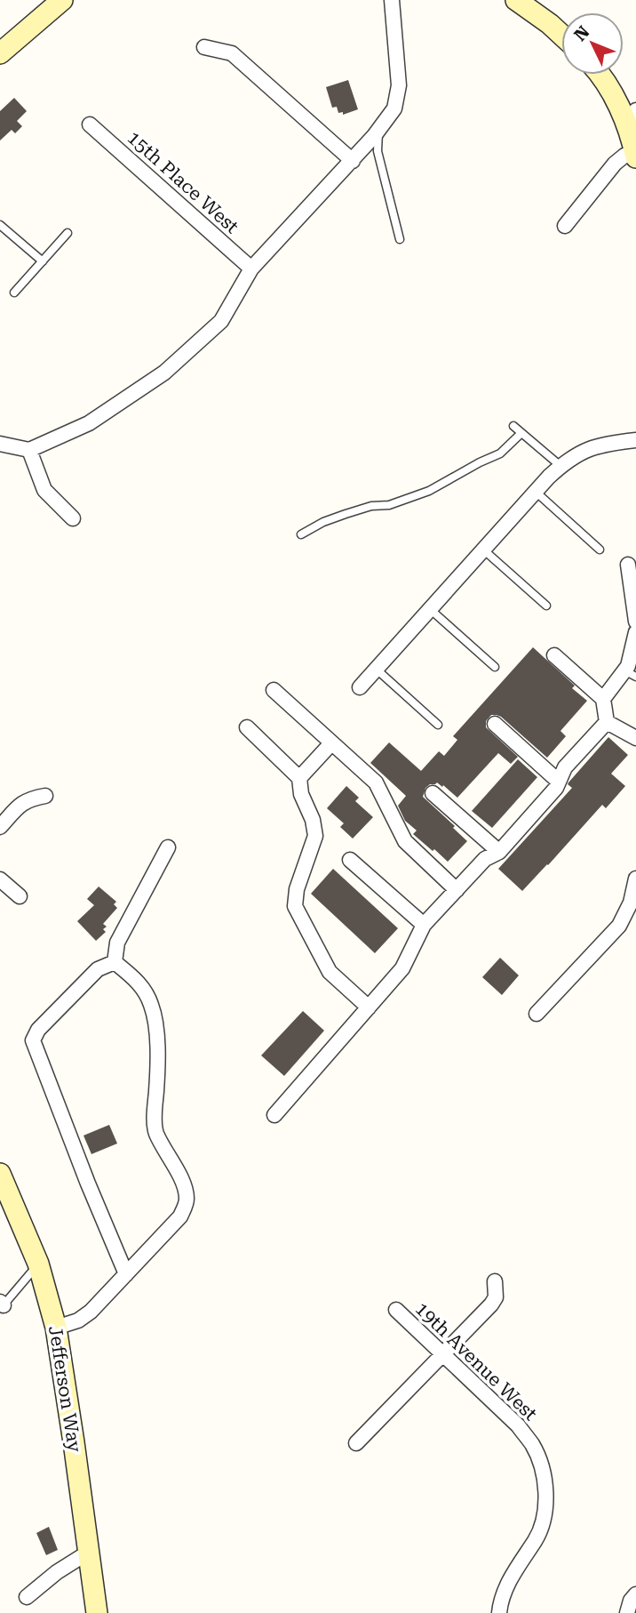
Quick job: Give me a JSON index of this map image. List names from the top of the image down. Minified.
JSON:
{"streets":{"street":["15th Place West","19th Avenue West","Jefferson Way"]},"north":"top left"}
